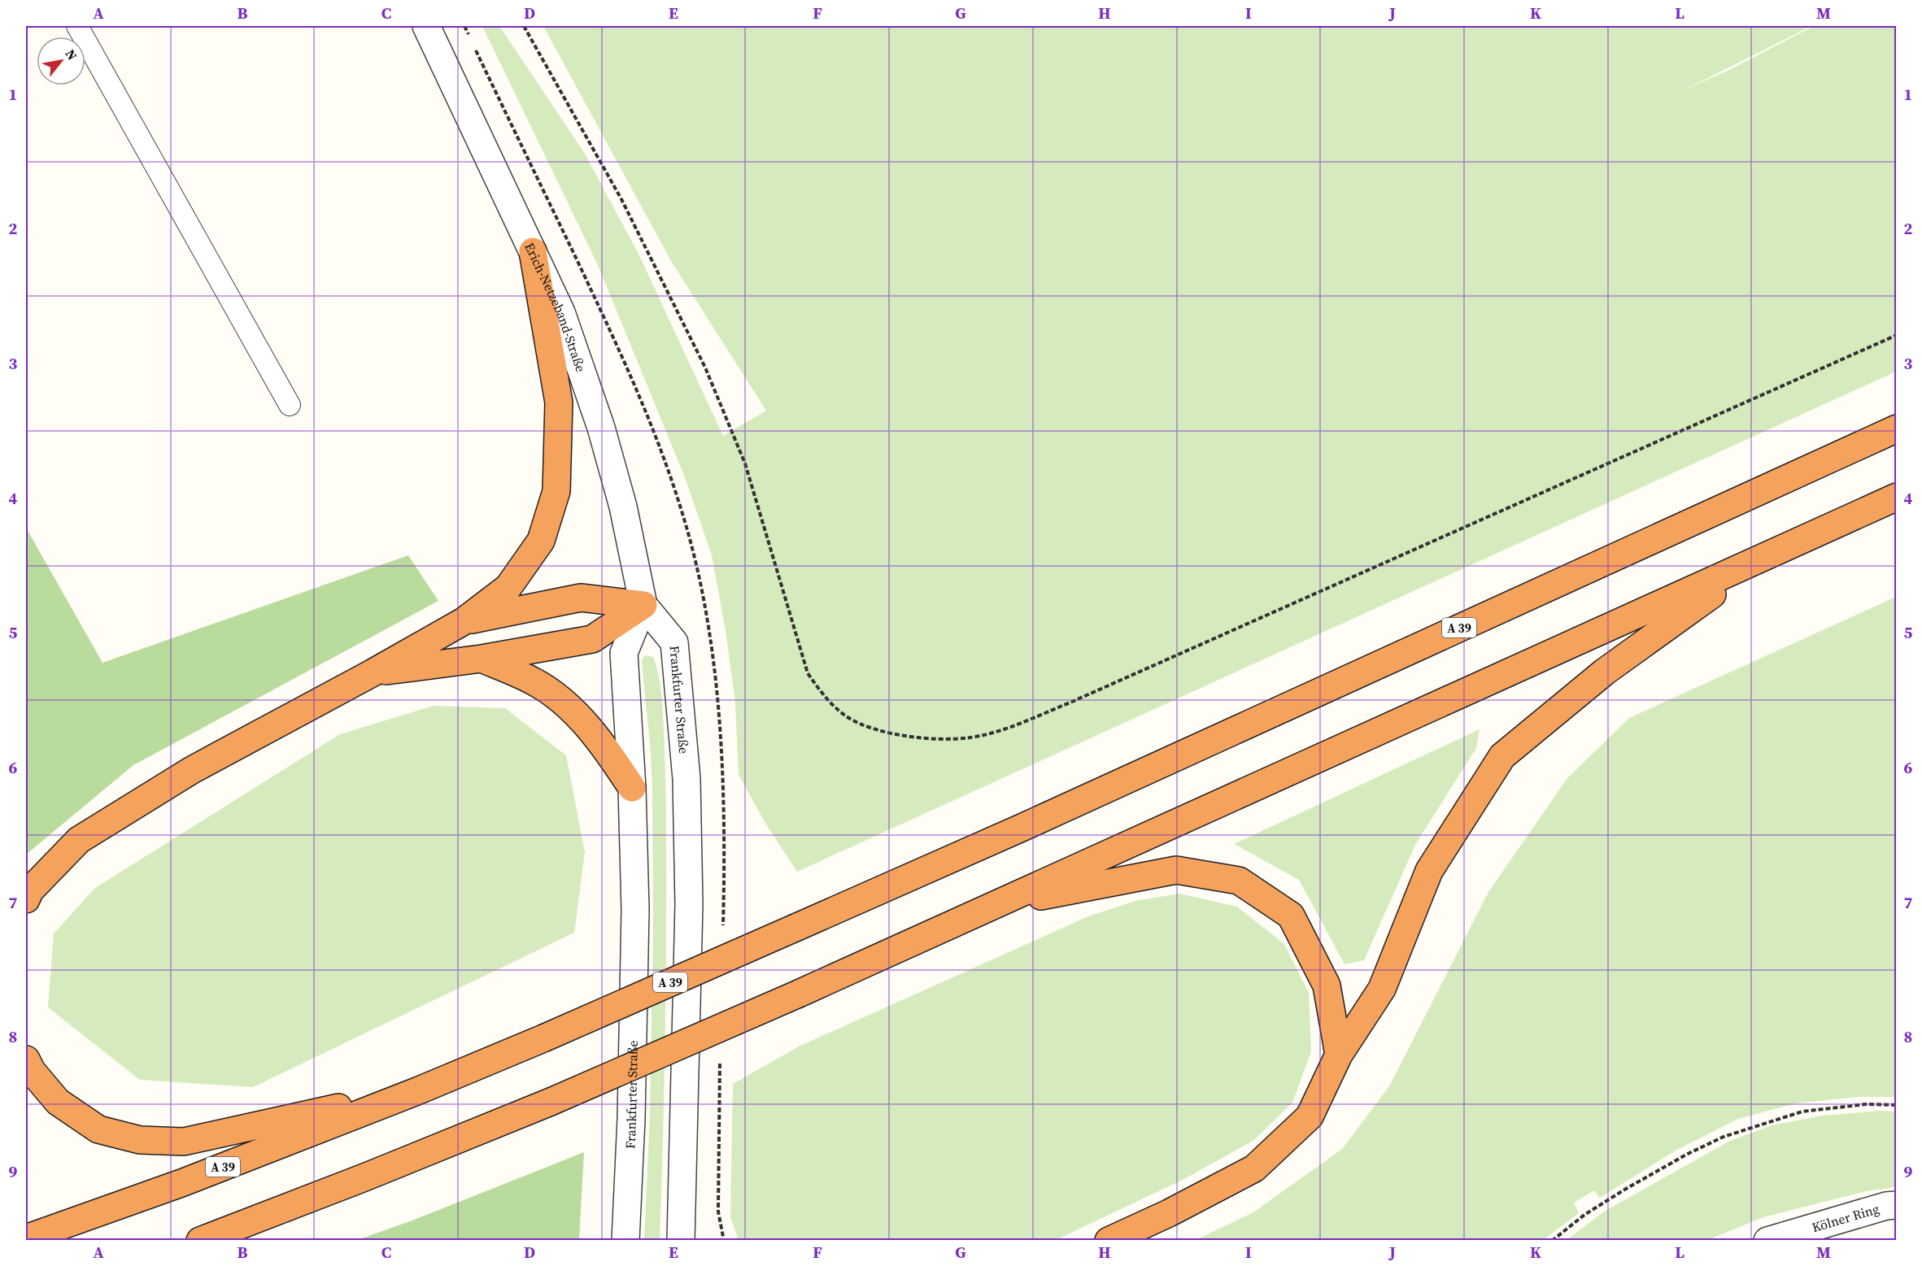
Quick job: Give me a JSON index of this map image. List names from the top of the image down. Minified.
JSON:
{"streets":{"highway":["A 39"],"street":["Erich-Netzeband-Straße","Frankfurter Straße","Kölner Ring"]},"crossings":[["Erich-Netzeband-Straße","Frankfurter Straße"]],"north":"top right","grid":{"columns":["A","B","C","D","E","F","G","H","I","J","K","L","M"],"rows":["1","2","3","4","5","6","7","8","9"]}}
